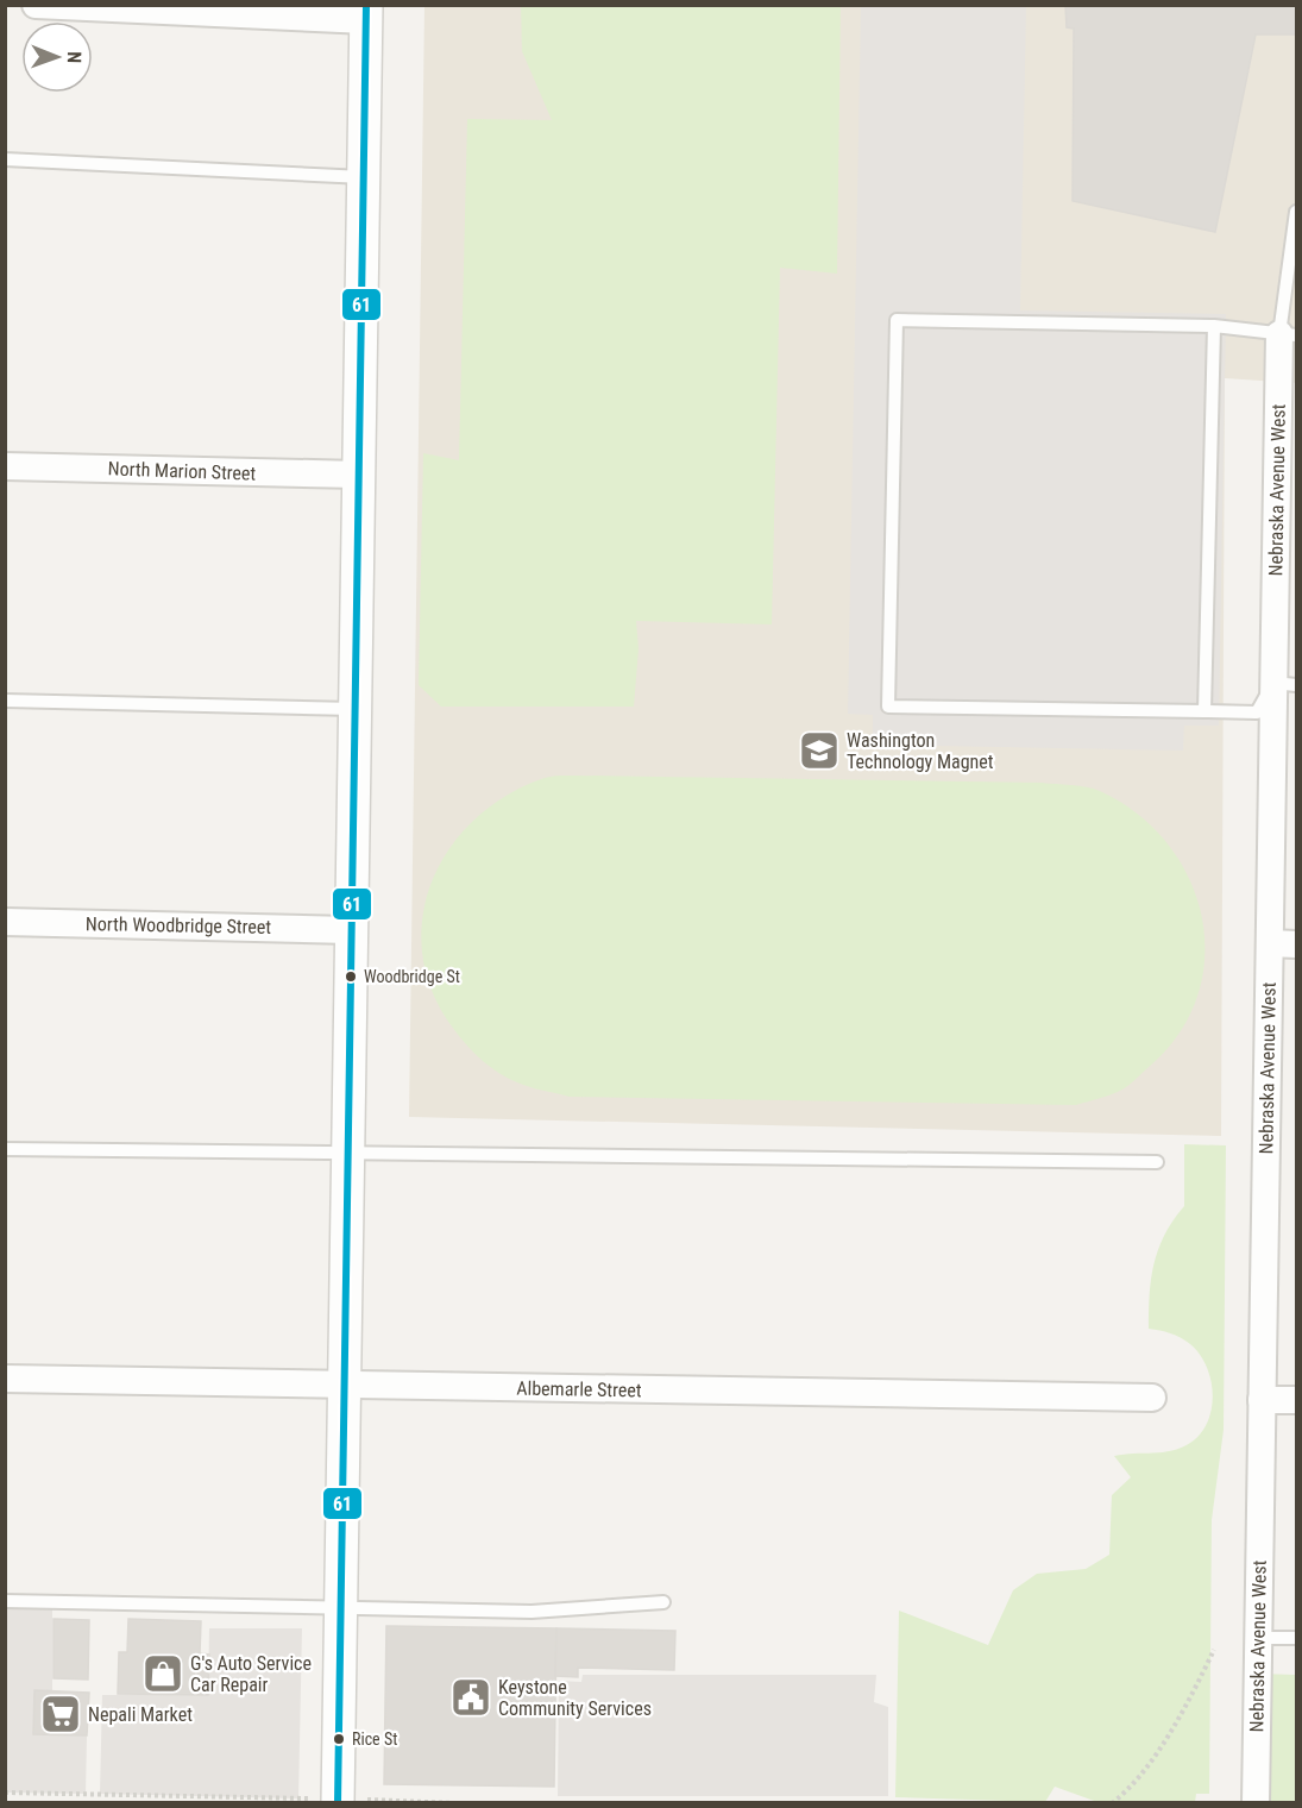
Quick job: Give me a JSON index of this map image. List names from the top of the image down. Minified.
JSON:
{"streets":{"street":["North Marion Street","Nebraska Avenue West","North Woodbridge Street","Albemarle Street"]},"places":{"school or university":["Washington Technology Magnet"],"other":["Woodbridge St","Rice St"],"shop":["G's Auto Service Car Repair"],"public building":["Keystone Community Services"],"supermarket":["Nepali Market"]},"lines":["transit line 61"],"north":"right"}
